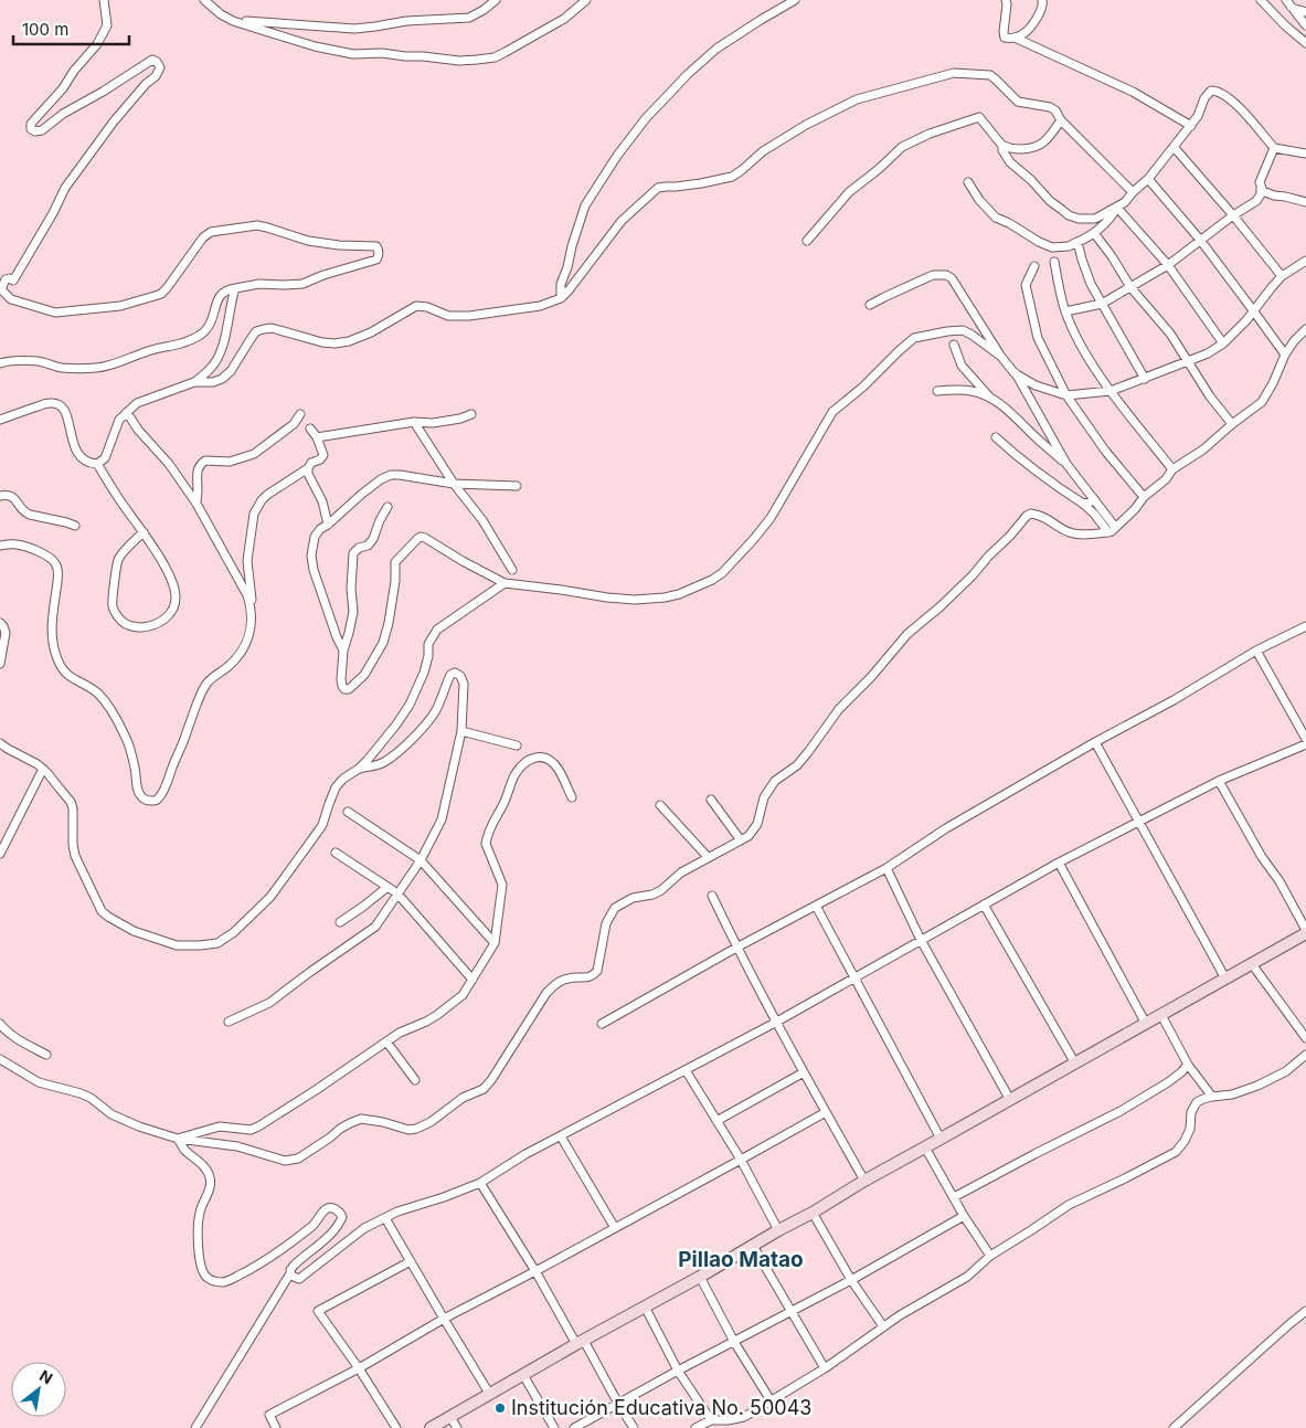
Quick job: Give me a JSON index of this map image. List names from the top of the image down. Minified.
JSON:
{"districts":["Pillao Matao"],"places":["Institución Educativa No. 50043"],"scale_bar":"100 m","north":"top right"}
